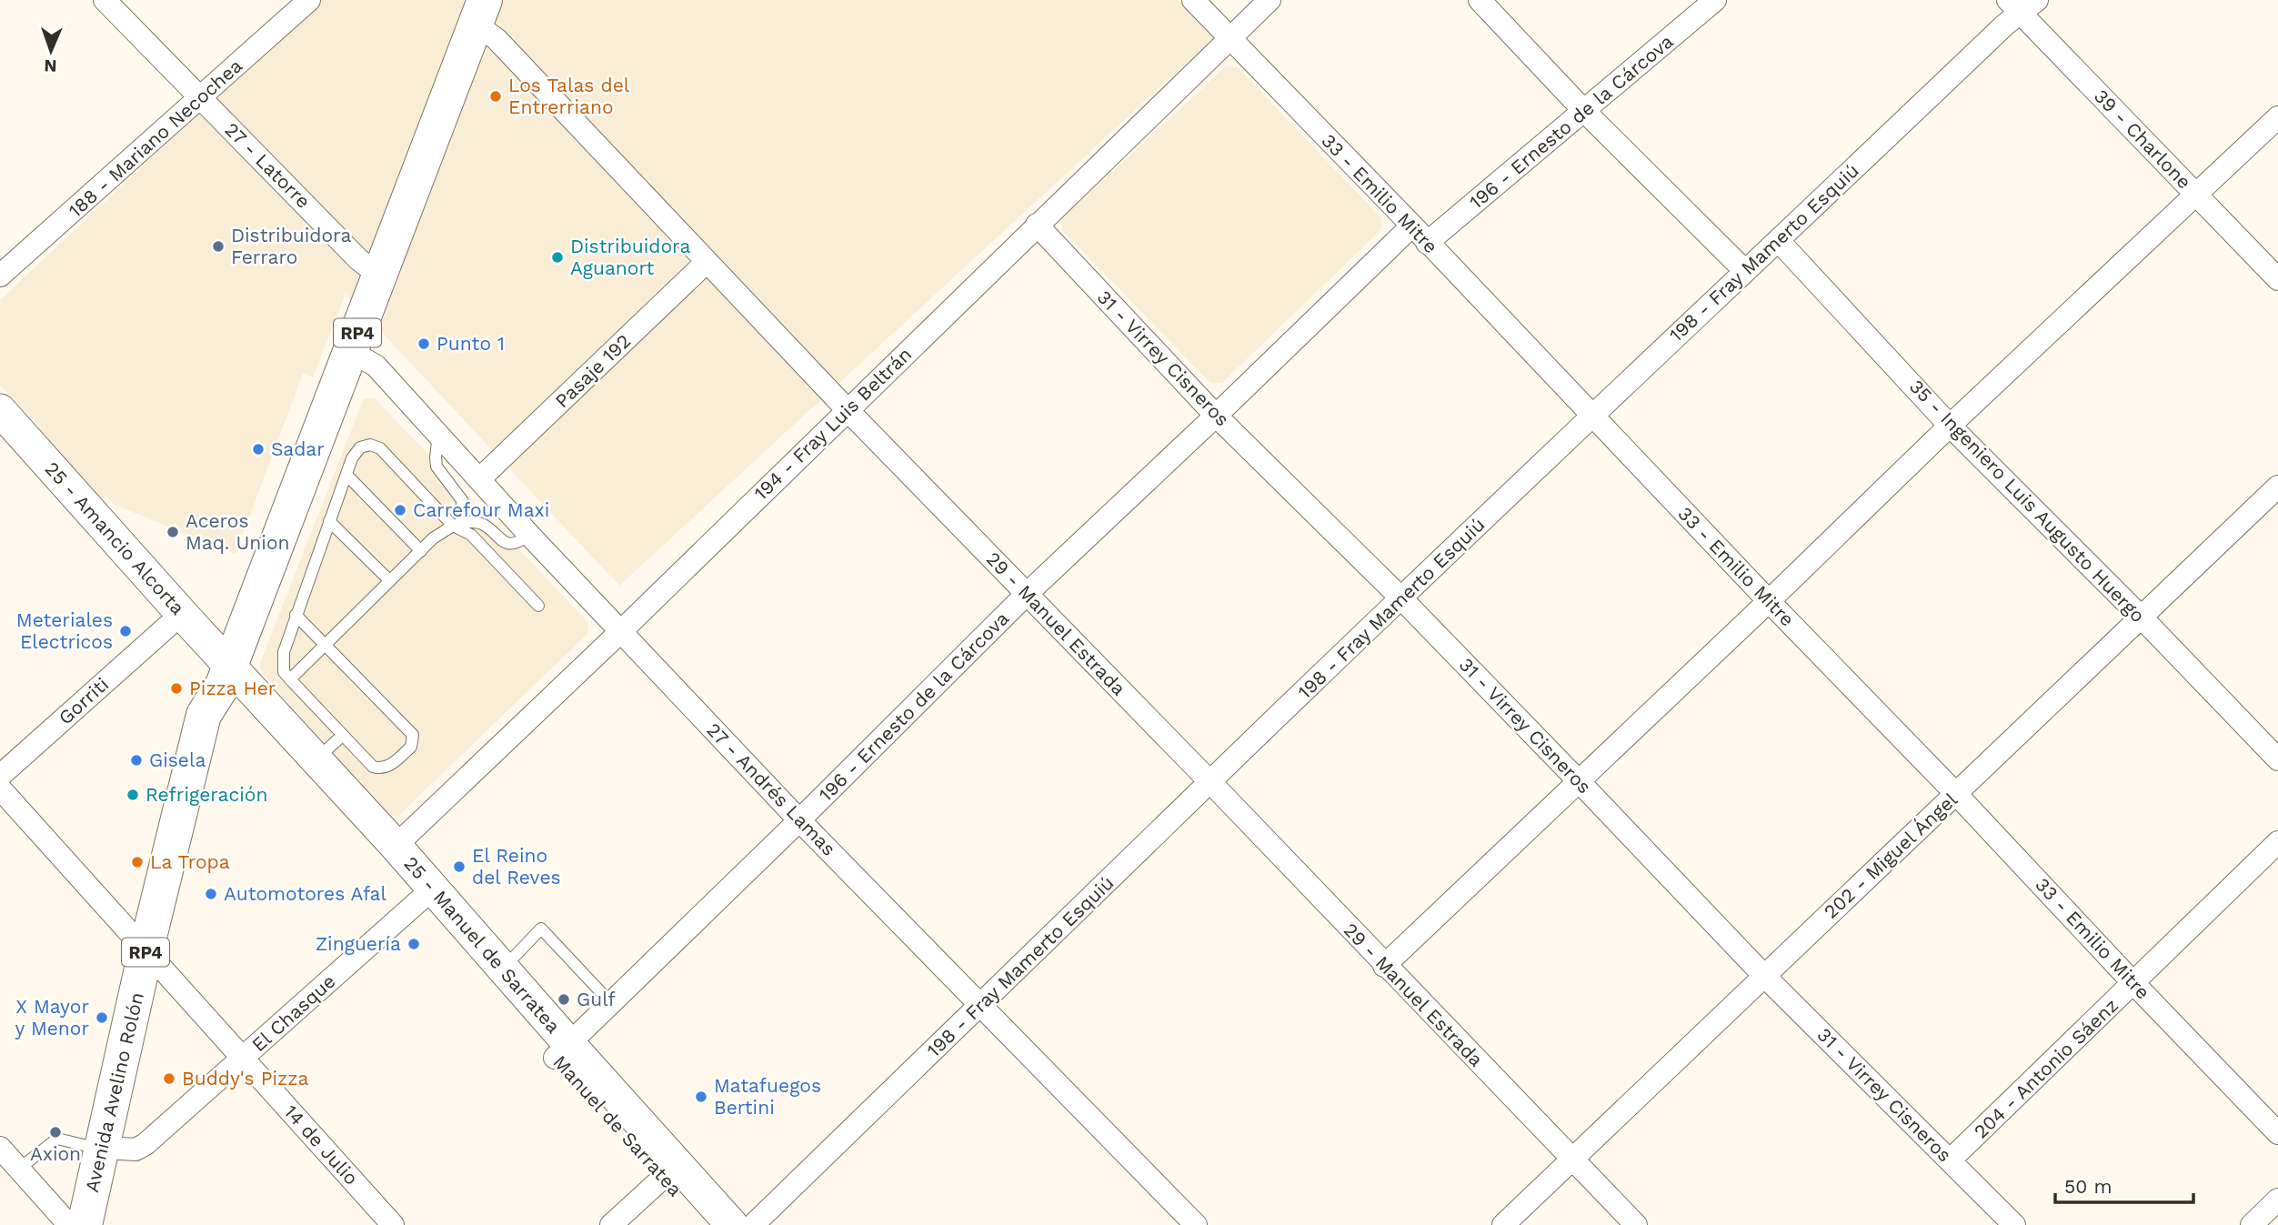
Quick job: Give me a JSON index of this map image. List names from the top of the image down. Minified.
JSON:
{"streets":{"main road":["RP4","25 - Amancio Alcorta","25 - Manuel de Sarratea","Avenida Avelino Rolón","Manuel de Sarratea"],"street":["196 - Ernesto de la Cárcova","188 - Mariano Necochea","39 - Charlone","27 - Latorre","33 - Emilio Mitre","198 - Fray Mamerto Esquiú","31 - Virrey Cisneros","Pasaje 192","194 - Fray Luis Beltrán","35 - Ingeniero Luis Augusto Huergo","29 - Manuel Estrada","Gorriti","27 - Andrés Lamas","202 - Miguel Ángel","El Chasque","204 - Antonio Sáenz","14 de Julio"]},"crossings":[["196 - Ernesto de la Cárcova","33 - Emilio Mitre"],["196 - Ernesto de la Cárcova","31 - Virrey Cisneros"],["196 - Ernesto de la Cárcova","29 - Manuel Estrada"],["196 - Ernesto de la Cárcova","27 - Andrés Lamas"],["196 - Ernesto de la Cárcova","25 - Manuel de Sarratea"],["196 - Ernesto de la Cárcova","Manuel de Sarratea"],["188 - Mariano Necochea","27 - Latorre"],["39 - Charlone","198 - Fray Mamerto Esquiú"],["27 - Latorre","RP4"],["33 - Emilio Mitre","198 - Fray Mamerto Esquiú"],["33 - Emilio Mitre","194 - Fray Luis Beltrán"],["33 - Emilio Mitre","202 - Miguel Ángel"],["33 - Emilio Mitre","204 - Antonio Sáenz"],["198 - Fray Mamerto Esquiú","31 - Virrey Cisneros"],["198 - Fray Mamerto Esquiú","35 - Ingeniero Luis Augusto Huergo"],["198 - Fray Mamerto Esquiú","29 - Manuel Estrada"],["198 - Fray Mamerto Esquiú","27 - Andrés Lamas"],["RP4","25 - Amancio Alcorta"],["RP4","29 - Manuel Estrada"],["RP4","27 - Andrés Lamas"],["RP4","25 - Manuel de Sarratea"],["RP4","Avenida Avelino Rolón"],["RP4","Manuel de Sarratea"],["31 - Virrey Cisneros","194 - Fray Luis Beltrán"],["31 - Virrey Cisneros","202 - Miguel Ángel"],["31 - Virrey Cisneros","204 - Antonio Sáenz"],["Pasaje 192","29 - Manuel Estrada"],["Pasaje 192","27 - Andrés Lamas"],["194 - Fray Luis Beltrán","29 - Manuel Estrada"],["194 - Fray Luis Beltrán","27 - Andrés Lamas"],["194 - Fray Luis Beltrán","25 - Manuel de Sarratea"],["35 - Ingeniero Luis Augusto Huergo","202 - Miguel Ángel"],["25 - Amancio Alcorta","25 - Manuel de Sarratea"],["25 - Amancio Alcorta","Avenida Avelino Rolón"],["25 - Amancio Alcorta","Manuel de Sarratea"],["29 - Manuel Estrada","202 - Miguel Ángel"],["25 - Manuel de Sarratea","El Chasque"],["25 - Manuel de Sarratea","Avenida Avelino Rolón"],["25 - Manuel de Sarratea","Manuel de Sarratea"],["El Chasque","Avenida Avelino Rolón"],["El Chasque","Manuel de Sarratea"],["El Chasque","14 de Julio"],["Avenida Avelino Rolón","Manuel de Sarratea"],["Avenida Avelino Rolón","14 de Julio"]],"places":["Los Talas del Entrerriano","Distribuidora Ferraro","Distribuidora Aguanort","Punto 1","Sadar","Carrefour Maxi","Aceros Maq. Union","Meteriales Electricos","Pizza Her","Gisela","Refrigeración","La Tropa","El Reino del Reves","Automotores Afal","Zinguería","Gulf","X Mayor y Menor","Buddy's Pizza","Matafuegos Bertini","Axion"],"scale_bar":"50 m","north":"bottom"}
